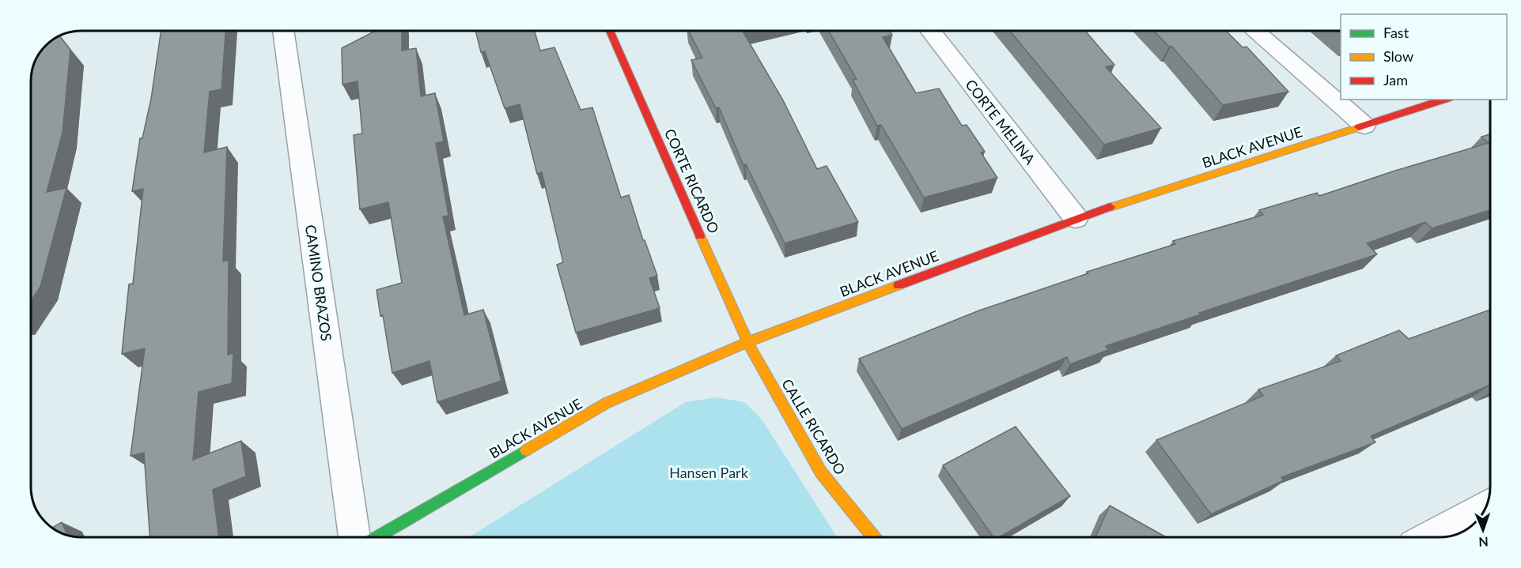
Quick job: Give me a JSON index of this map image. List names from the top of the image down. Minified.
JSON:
{"streets":{"street":["CORTE MELINA","BLACK AVENUE","CORTE RICARDO","CAMINO BRAZOS","CALLE RICARDO"]},"crossings":[["CORTE MELINA","BLACK AVENUE"],["BLACK AVENUE","CORTE RICARDO"],["BLACK AVENUE","CALLE RICARDO"],["CORTE RICARDO","CALLE RICARDO"]],"parks":["Hansen Park"],"legend":["Fast","Slow","Jam"],"north":"bottom"}
